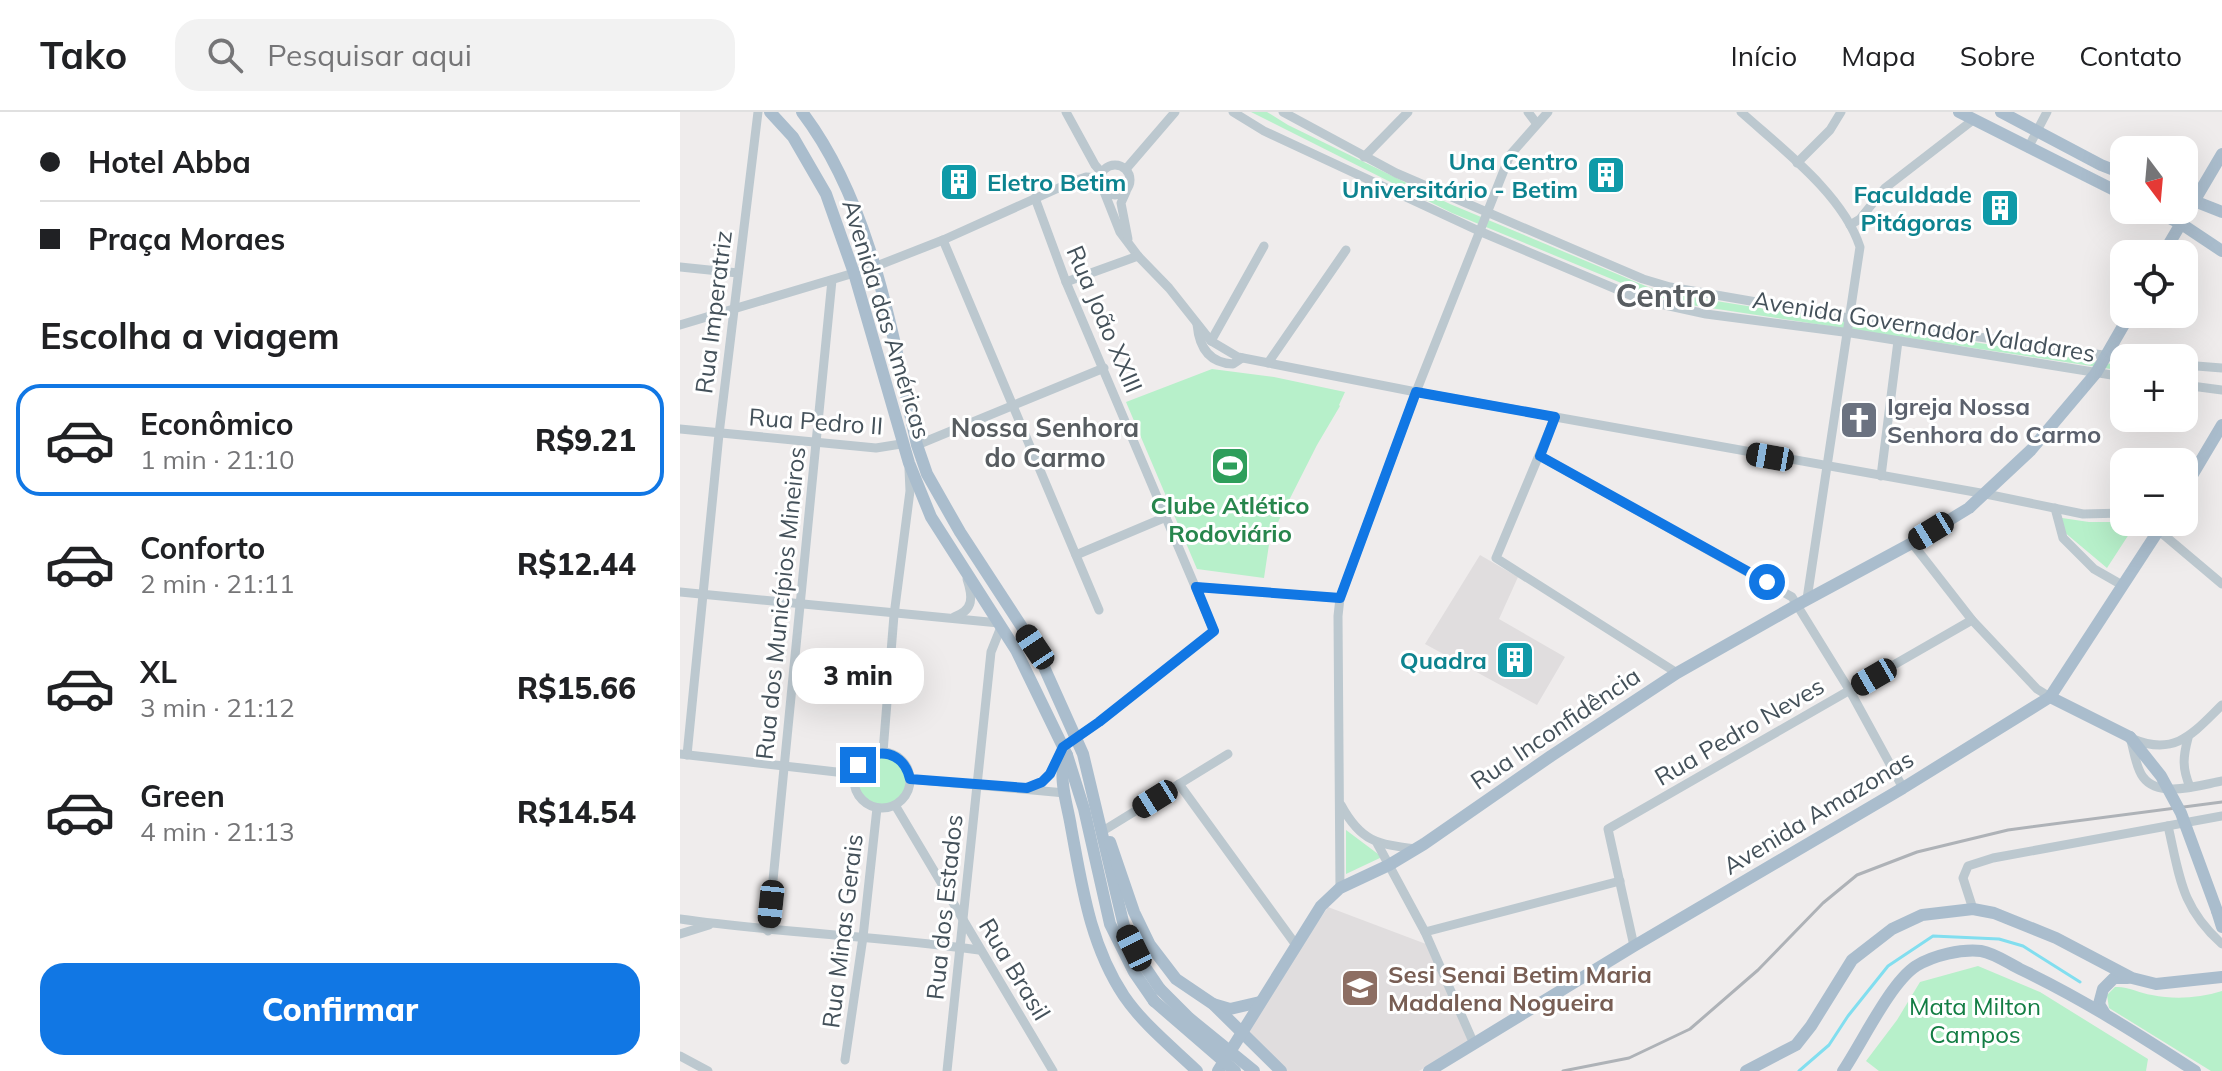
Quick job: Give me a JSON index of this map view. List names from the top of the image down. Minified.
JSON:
{"streets":{"main road":["Avenida das Américas","Rua Inconfidência","Avenida Amazonas"],"street":["Rua Imperatriz","Rua João XXIII","Avenida Governador Valadares","Rua Pedro II","Rua dos Municípios Mineiros","Rua Pedro Neves","Rua dos Estados","Rua Minas Gerais","Rua Brasil"]},"crossings":[["Rua Imperatriz","Rua Pedro II"],["Avenida das Américas","Rua João XXIII"],["Avenida das Américas","Rua Pedro II"],["Avenida das Américas","Rua dos Estados"],["Avenida Governador Valadares","Rua Inconfidência"],["Rua Pedro II","Rua dos Municípios Mineiros"],["Rua dos Estados","Rua Brasil"],["Rua Minas Gerais","Rua Brasil"]],"districts":["Centro","Nossa Senhora do Carmo"],"parks":["Mata Milton Campos"],"places":{"building":["Una Centro Universitário - Betim","Eletro Betim","Faculdade Pitágoras","Quadra"],"church":["Igreja Nossa Senhora do Carmo"],"sports":["Clube Atlético Rodoviário"],"school or university":["Sesi Senai Betim Maria Madalena Nogueira"]},"north":"bottom","page":{"header":"Tako","search":"Pesquisar aqui","nav":["Início","Mapa","Sobre","Contato"],"banner":["Hotel Abba","Praça Moraes"],"map_buttons":["+","−"],"heading":"Escolha a viagem","list":[{"name":"Econômico","note":"1 min · 21:10","value":"R$9.21"},{"name":"Conforto","note":"2 min · 21:11","value":"R$12.44"},{"name":"XL","note":"3 min · 21:12","value":"R$15.66"},{"name":"Green","note":"4 min · 21:13","value":"R$14.54"}],"bubble":"3 min","buttons":"Confirmar"}}
